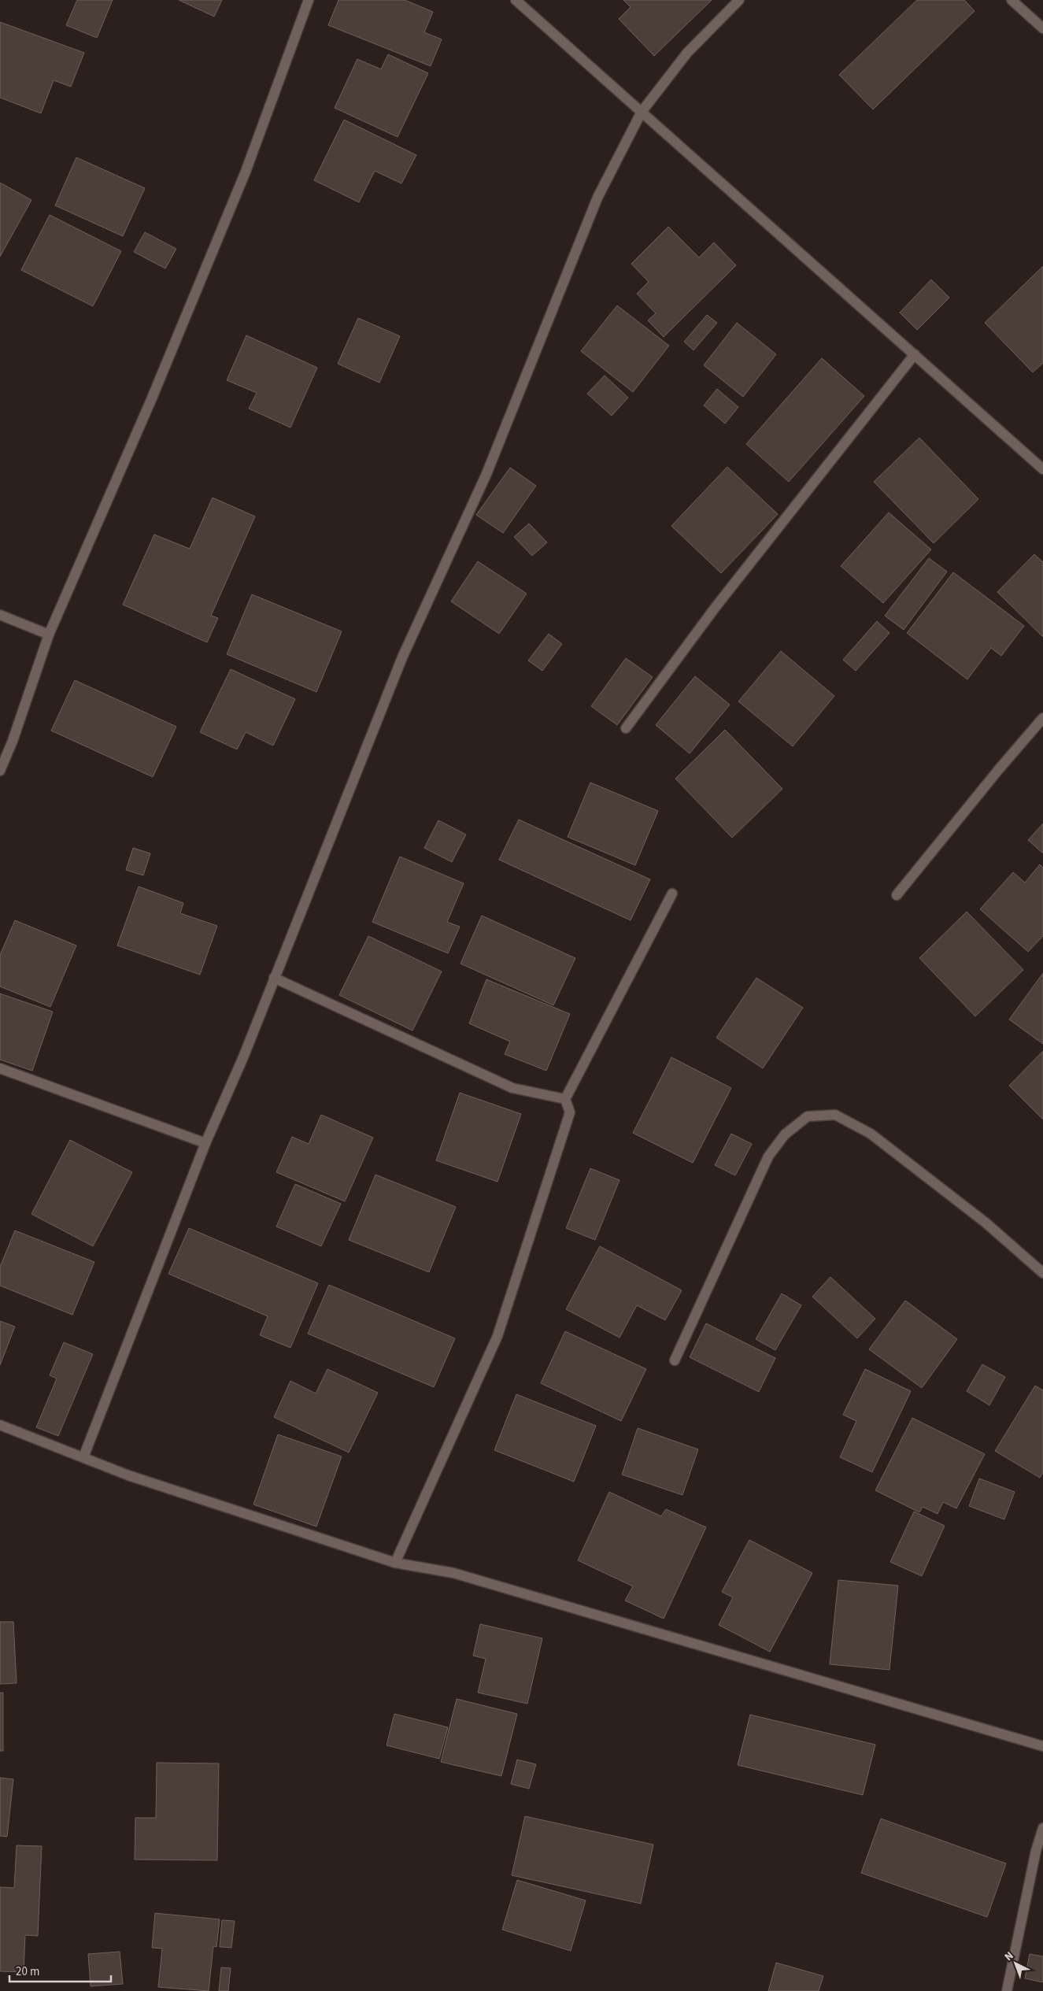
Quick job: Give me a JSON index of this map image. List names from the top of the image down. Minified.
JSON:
{"scale_bar":"20 m","north":"top left"}
